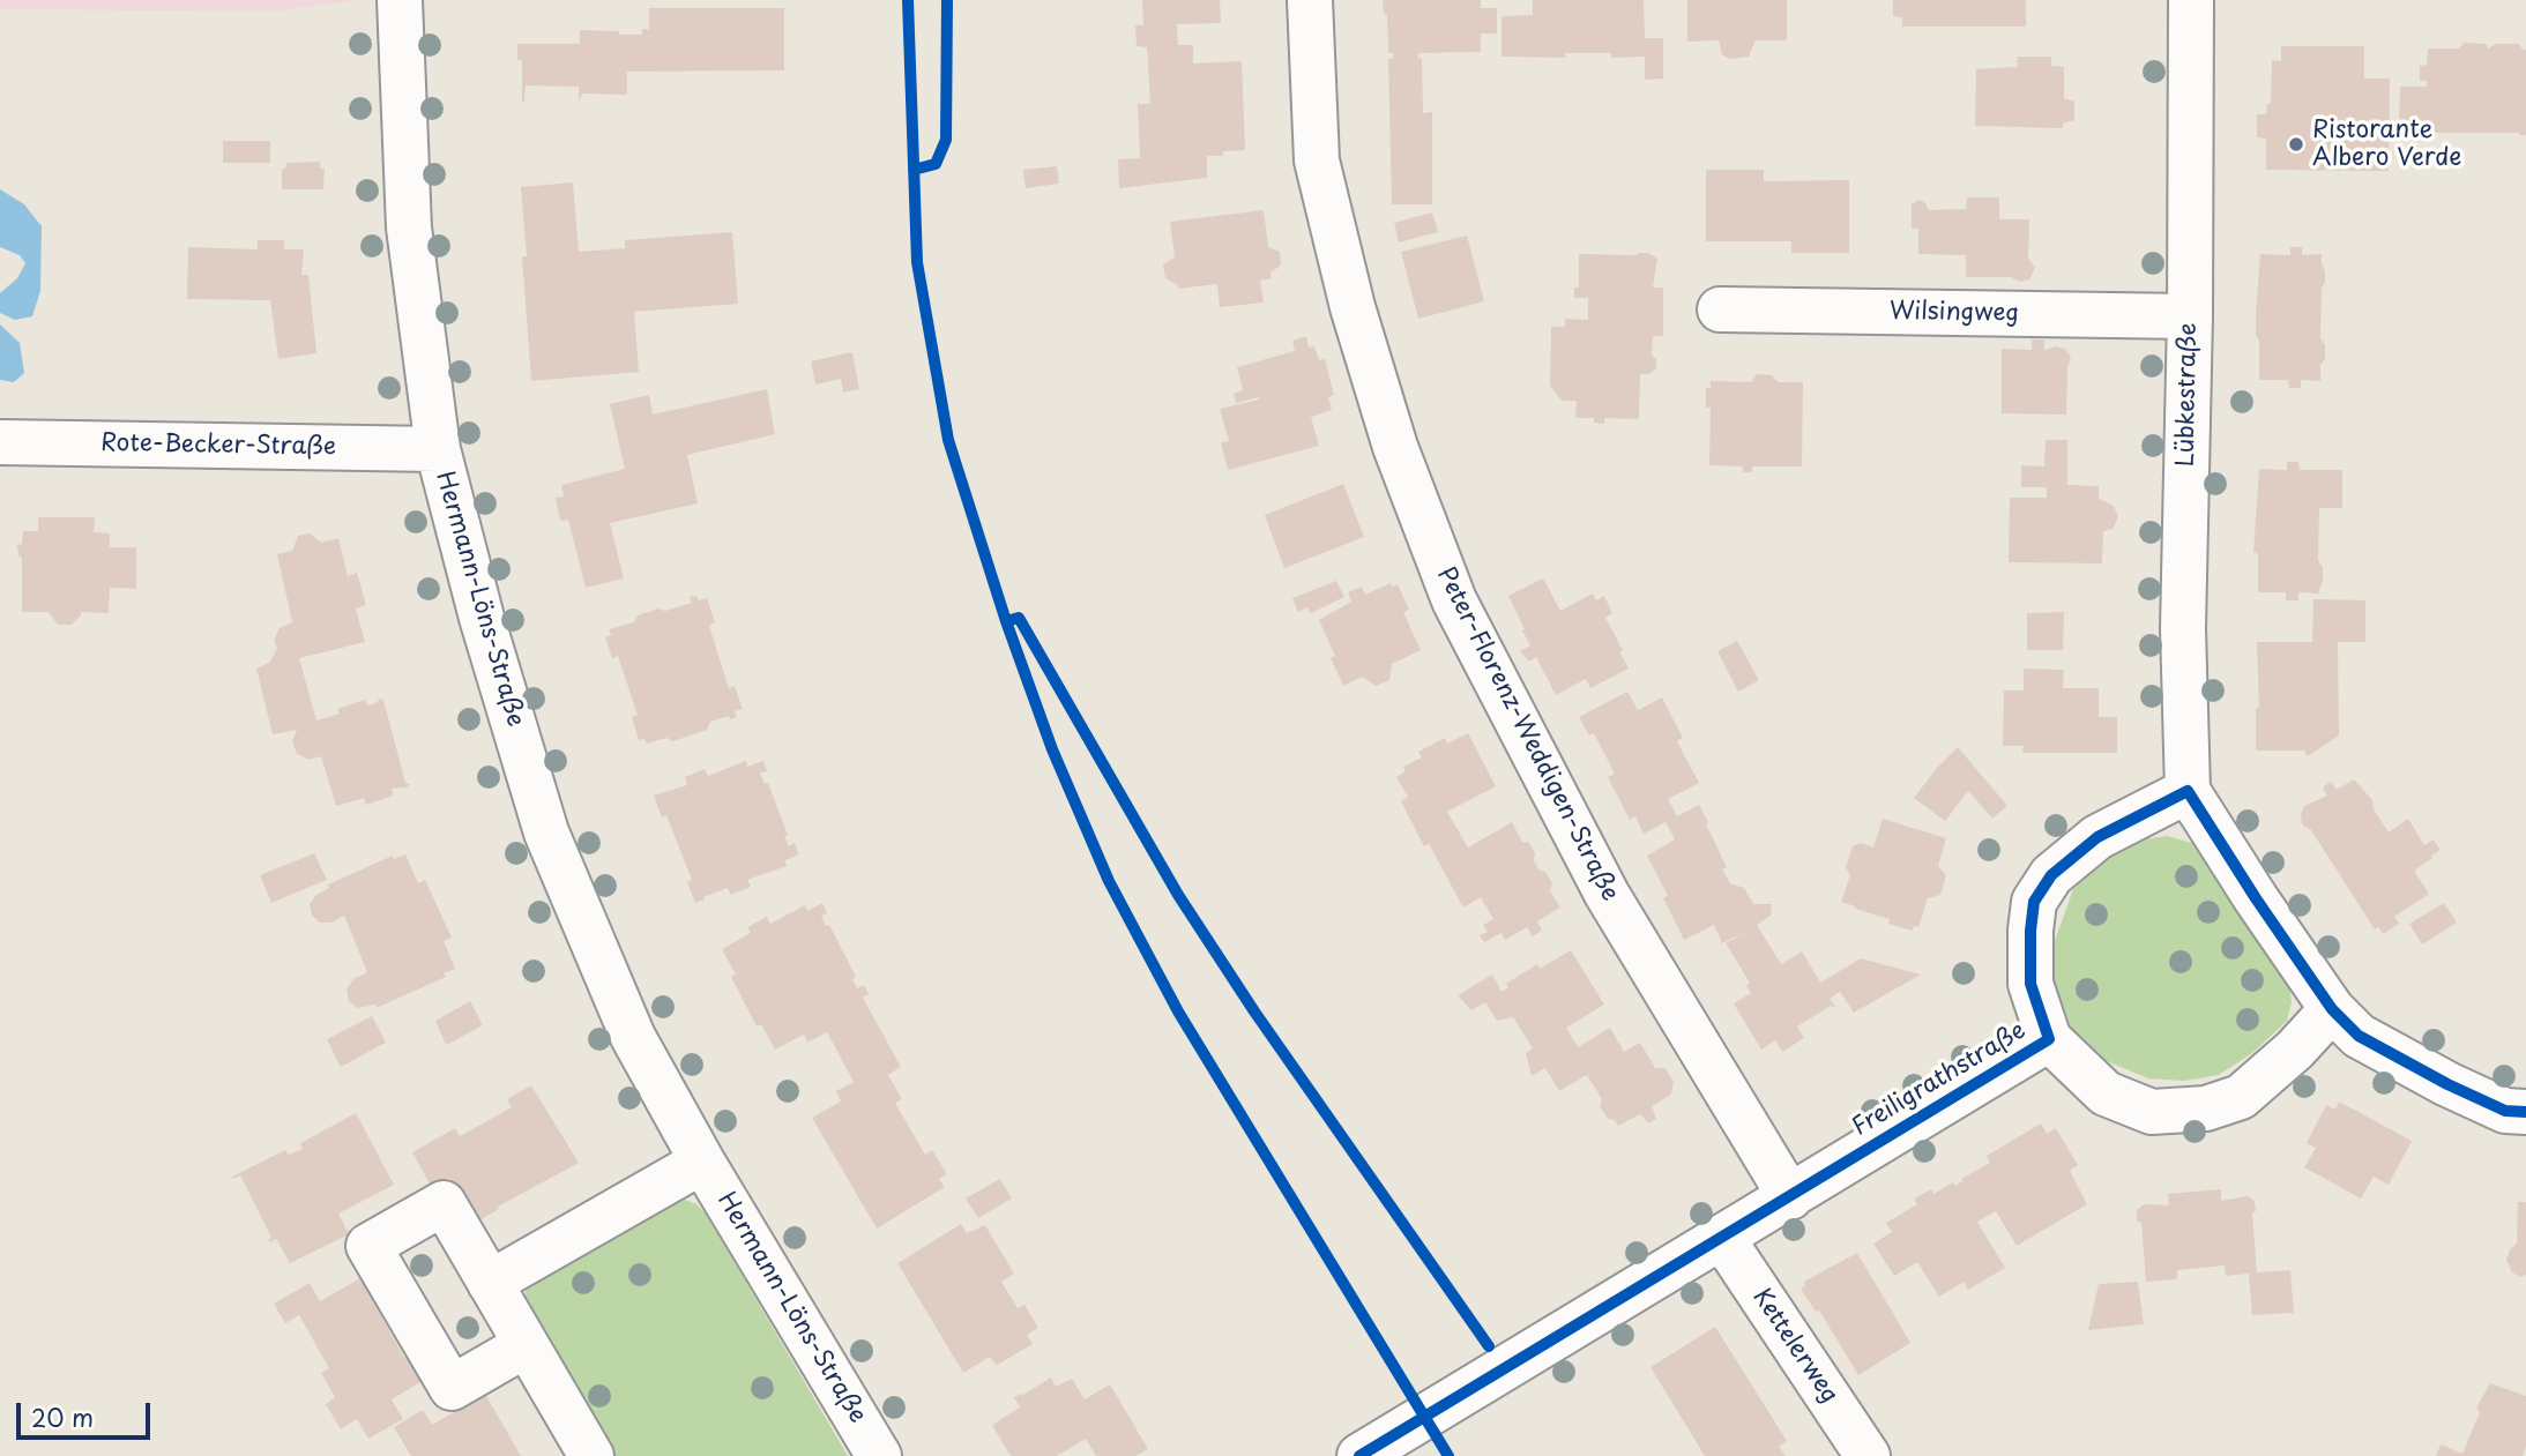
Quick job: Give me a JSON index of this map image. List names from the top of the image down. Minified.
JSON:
{"streets":{"street":["Wilsingweg","Lübkestraße","Rote-Becker-Straße","Hermann-Löns-Straße","Peter-Florenz-Weddigen-Straße","Freiligrathstraße","Kettelerweg"]},"crossings":[["Wilsingweg","Lübkestraße"],["Lübkestraße","Freiligrathstraße"],["Rote-Becker-Straße","Hermann-Löns-Straße"],["Peter-Florenz-Weddigen-Straße","Freiligrathstraße"],["Freiligrathstraße","Kettelerweg"]],"places":["Ristorante Albero Verde"],"scale_bar":"20 m"}
